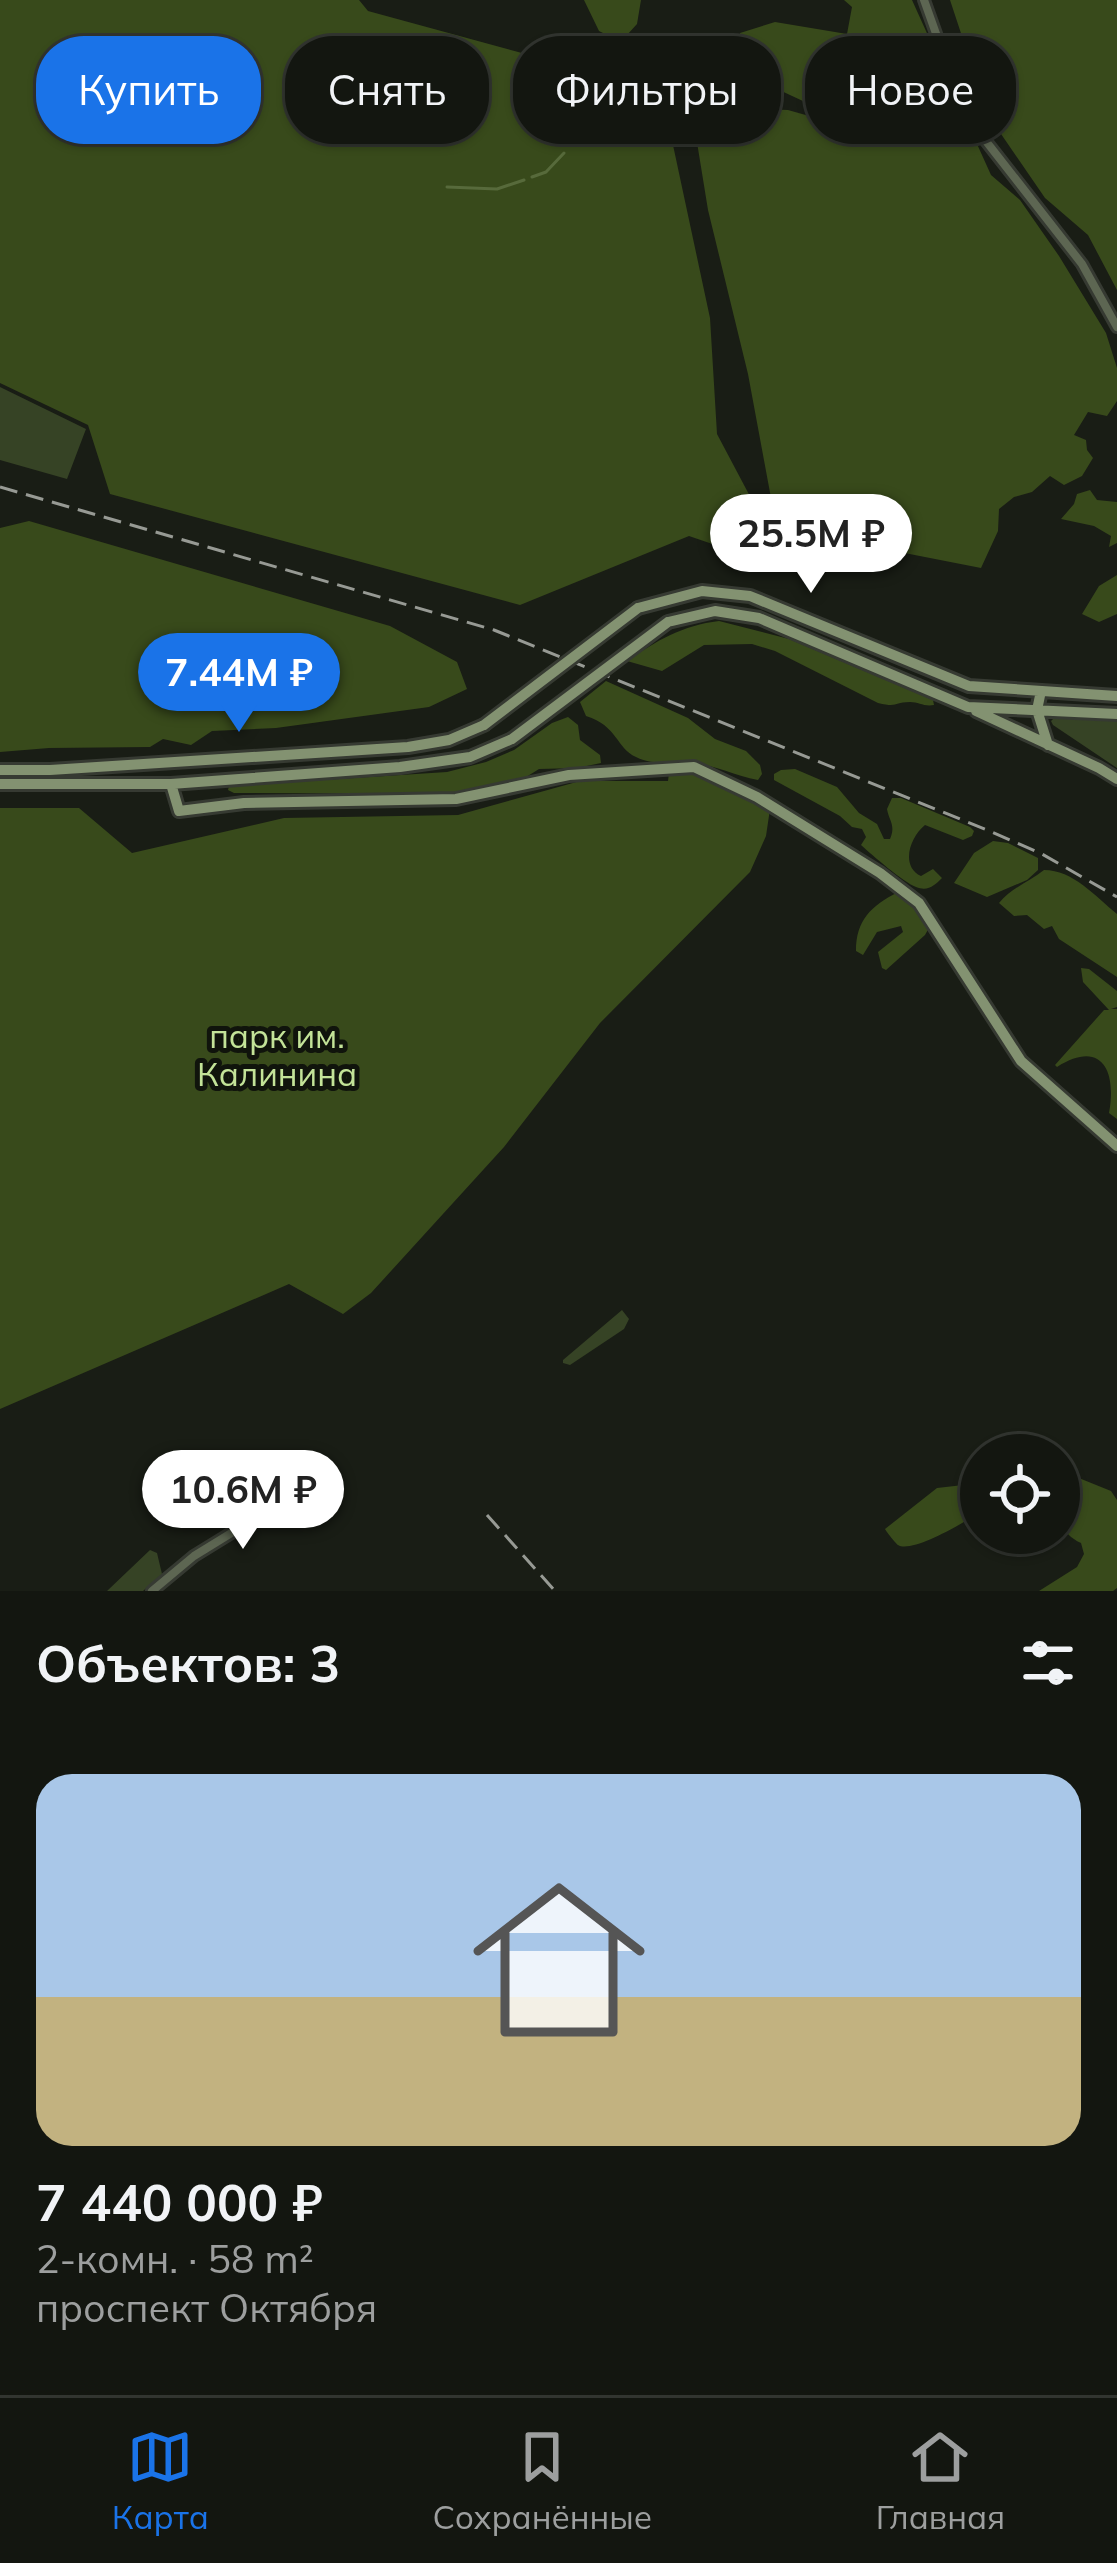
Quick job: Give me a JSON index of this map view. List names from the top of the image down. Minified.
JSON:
{"parks":["парк им. Калинина"],"page":{"chip":["Купить","Снять","Фильтры","Новое"],"price":["25.5M ₽","7.44M ₽","10.6M ₽"],"heading":"Объектов: 3","list":[{"name":"7 440 000 ₽","note":"2-комн. · 58 m² · проспект Октября"}],"tabs":["Карта","Сохранённые","Главная"]}}
